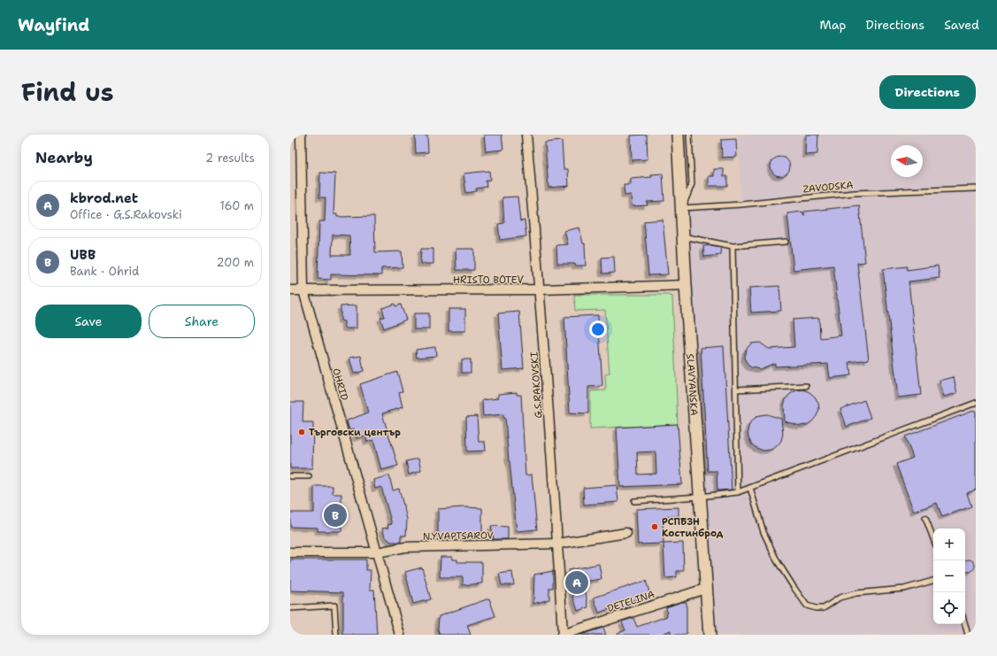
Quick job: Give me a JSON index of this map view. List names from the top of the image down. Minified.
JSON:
{"streets":{"street":["HRISTO BOTEV","OHRID","G.S.RAKOVSKI","SLAVYANSKA","N.Y.VAPTSAROV","DETELINA"],"lane":["ZAVODSKA"]},"crossings":[["ZAVODSKA","SLAVYANSKA"],["HRISTO BOTEV","OHRID"],["HRISTO BOTEV","G.S.RAKOVSKI"],["HRISTO BOTEV","SLAVYANSKA"],["OHRID","N.Y.VAPTSAROV"],["G.S.RAKOVSKI","N.Y.VAPTSAROV"],["G.S.RAKOVSKI","DETELINA"],["SLAVYANSKA","DETELINA"]],"places":["Търговски център","РСПБЗН Костинброд"],"north":"left","page":{"header":"Wayfind","nav":["Map","Directions","Saved"],"title":"Find us","buttons":["Directions",["Save","Share"]],"heading":["Nearby","2 results"],"list":[{"mark":"A","name":"kbrod.net","note":"Office · G.S.Rakovski","value":"160 m"},{"mark":"B","name":"UBB","note":"Bank · Ohrid","value":"200 m"}],"pins":["B","A"],"map_buttons":["+","−"]}}
